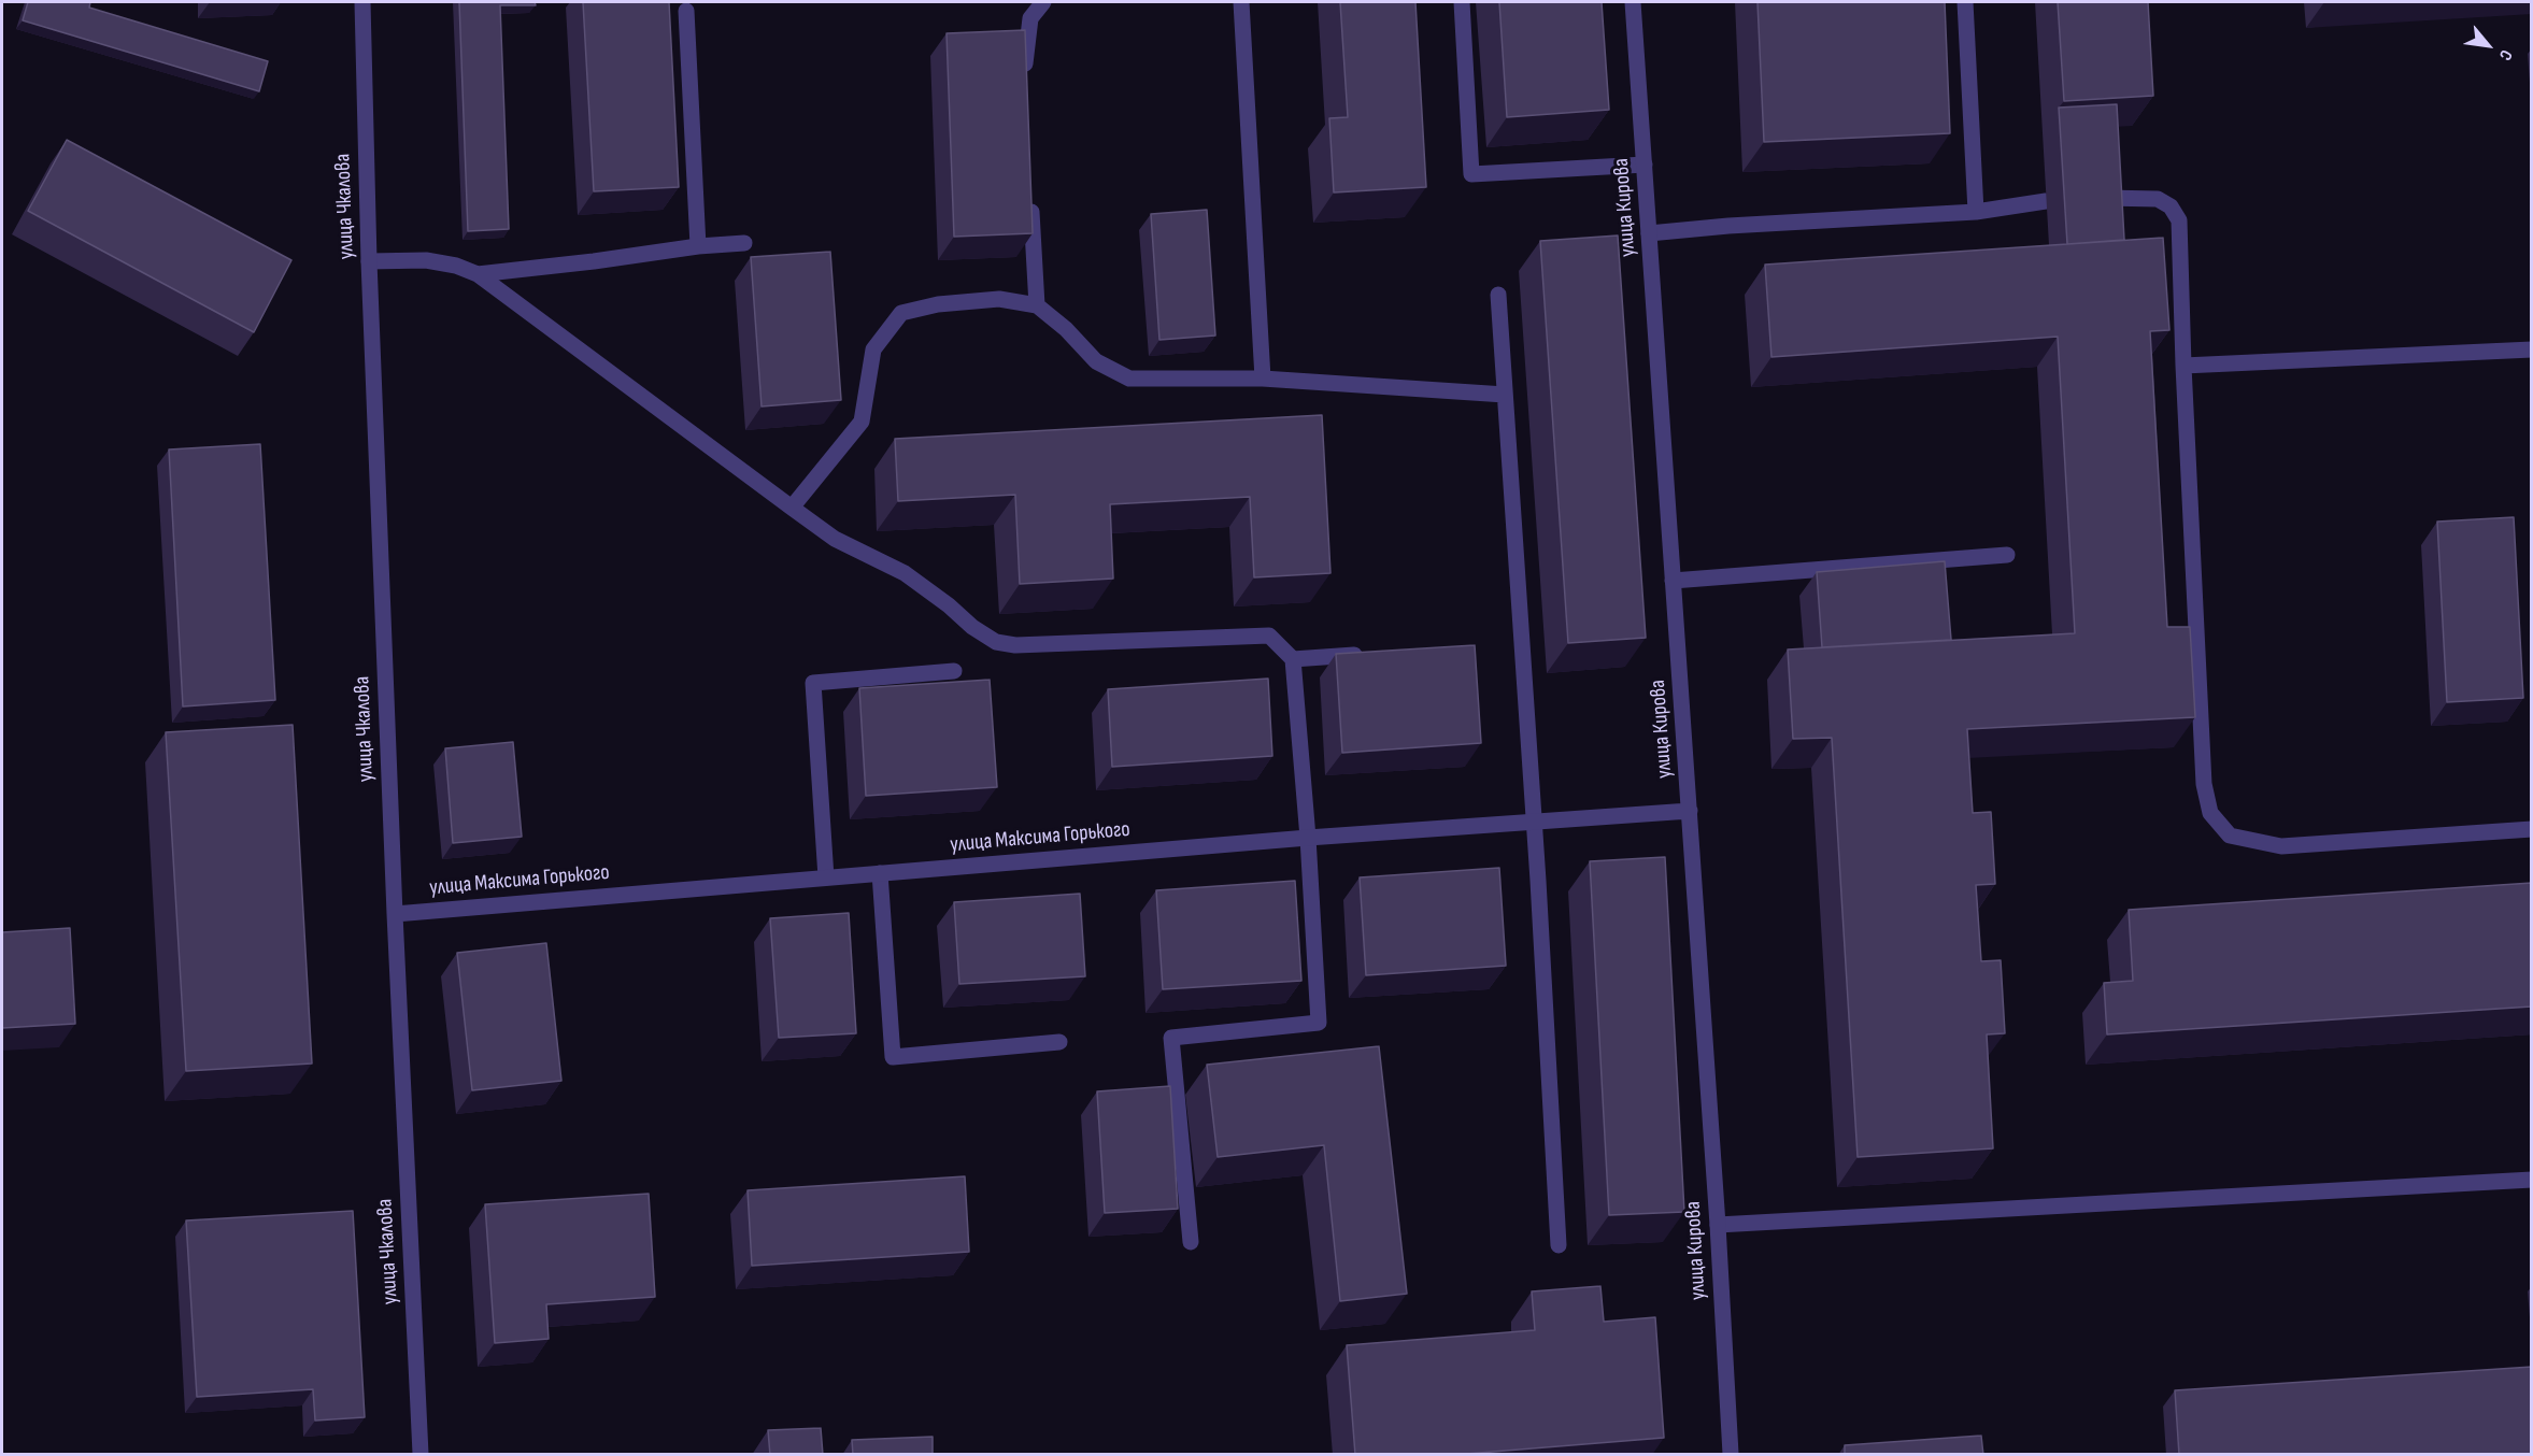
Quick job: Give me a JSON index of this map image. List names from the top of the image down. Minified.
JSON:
{"streets":{"street":["улица Чкалова","улица Кирова","улица Максима Горького"]},"crossings":[["улица Чкалова","улица Максима Горького"],["улица Кирова","улица Максима Горького"]],"north":"bottom right"}
